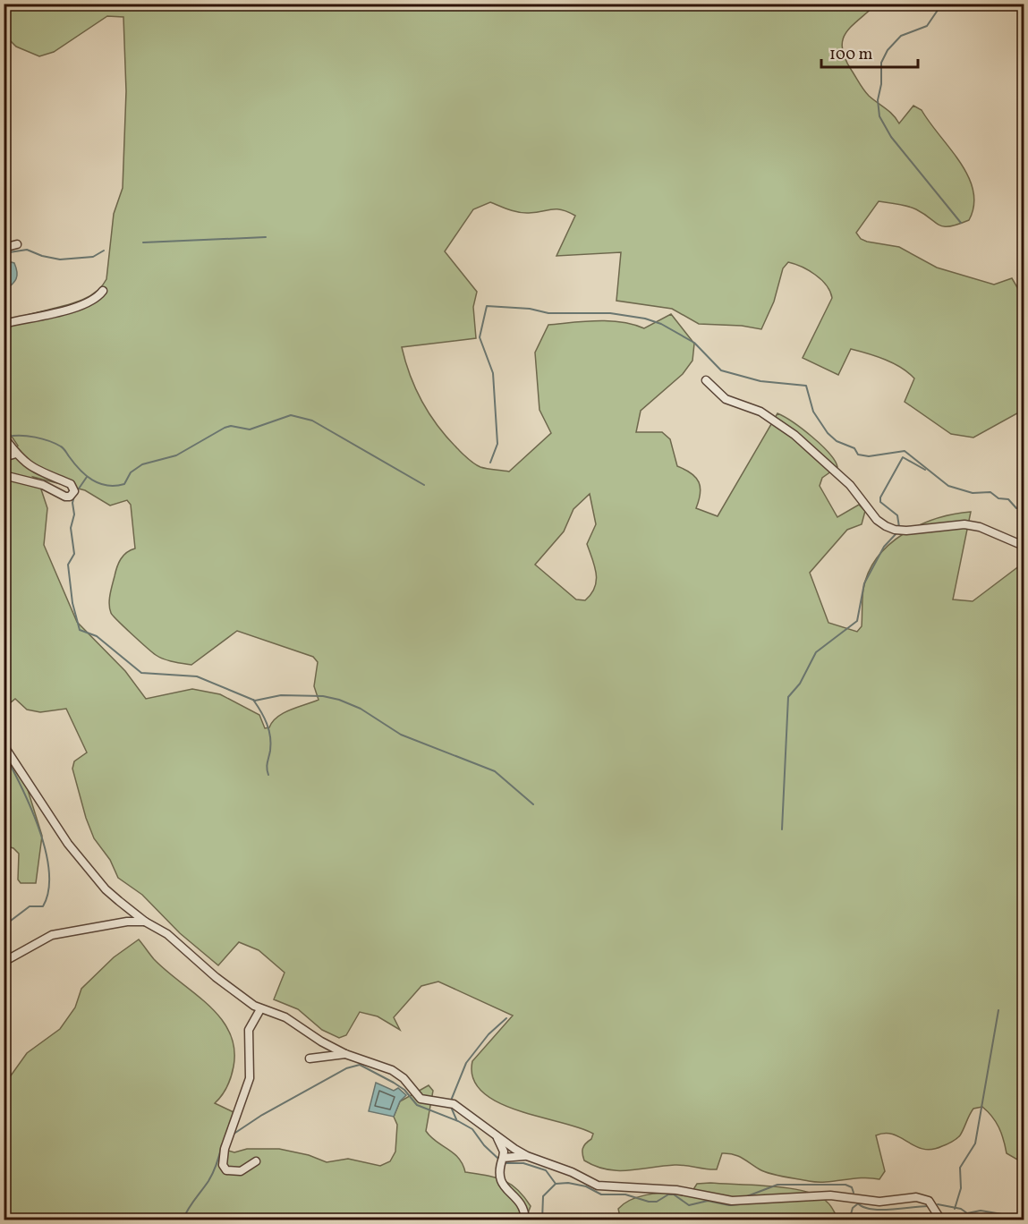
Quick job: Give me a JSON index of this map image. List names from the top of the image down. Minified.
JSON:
{"scale_bar":"100 m"}
